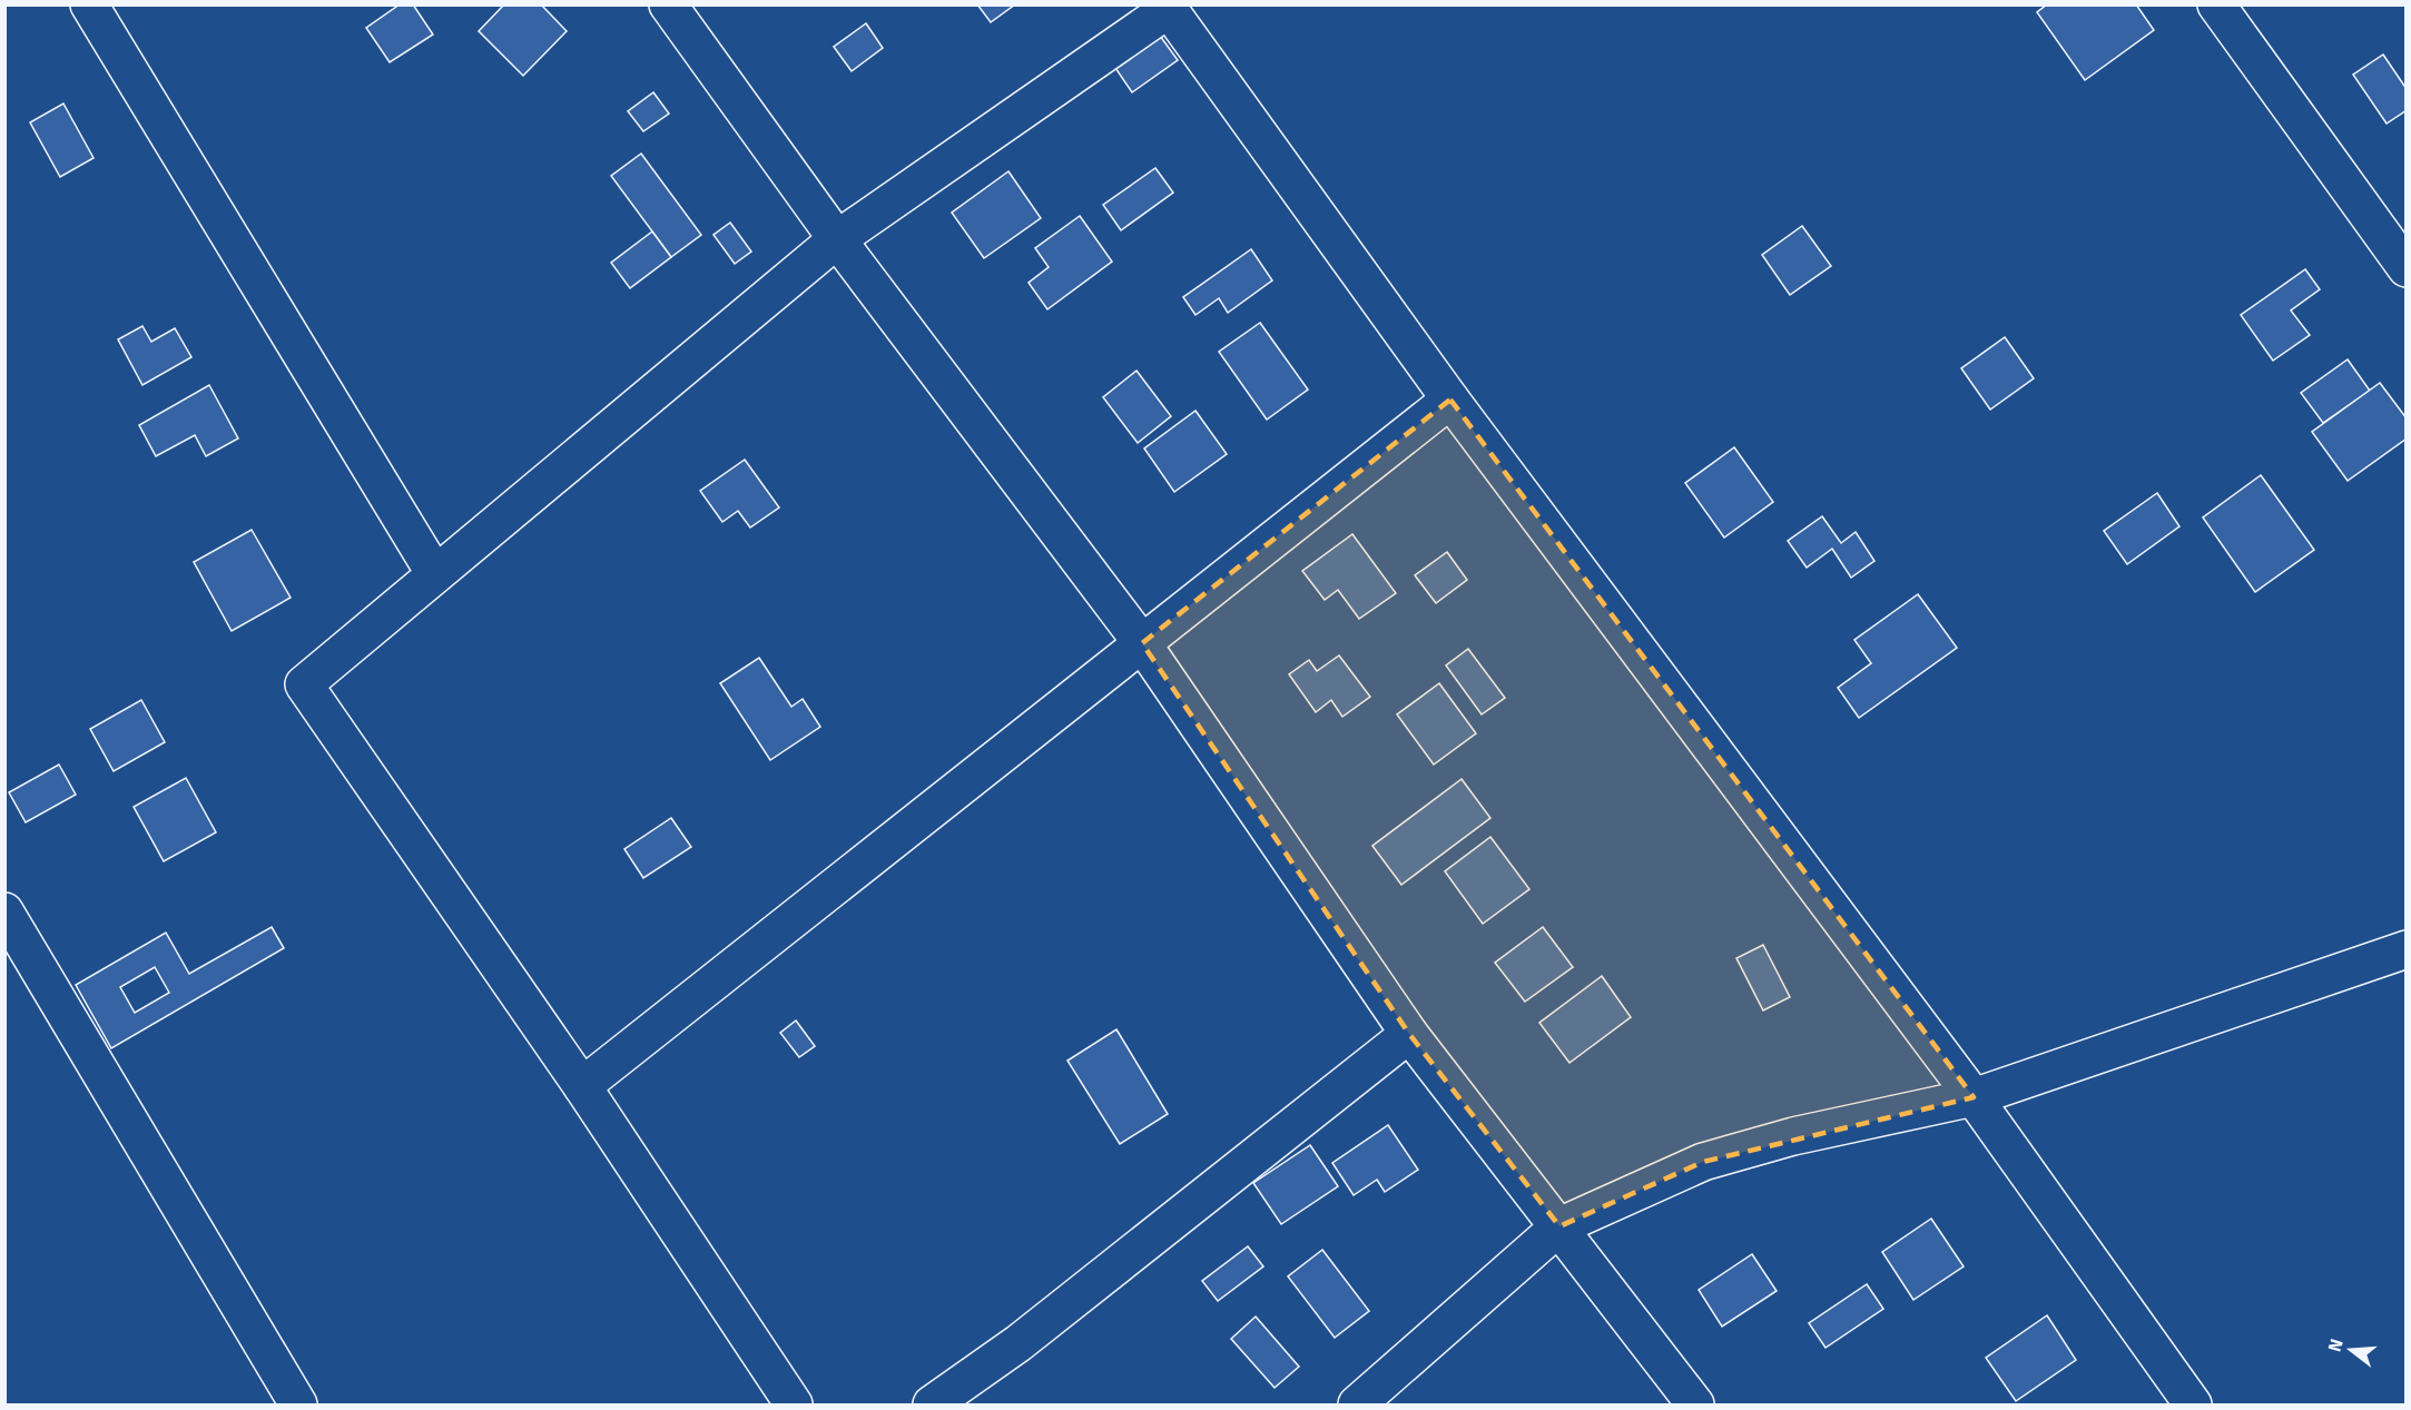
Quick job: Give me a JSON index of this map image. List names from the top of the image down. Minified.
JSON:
{"north":"left"}
